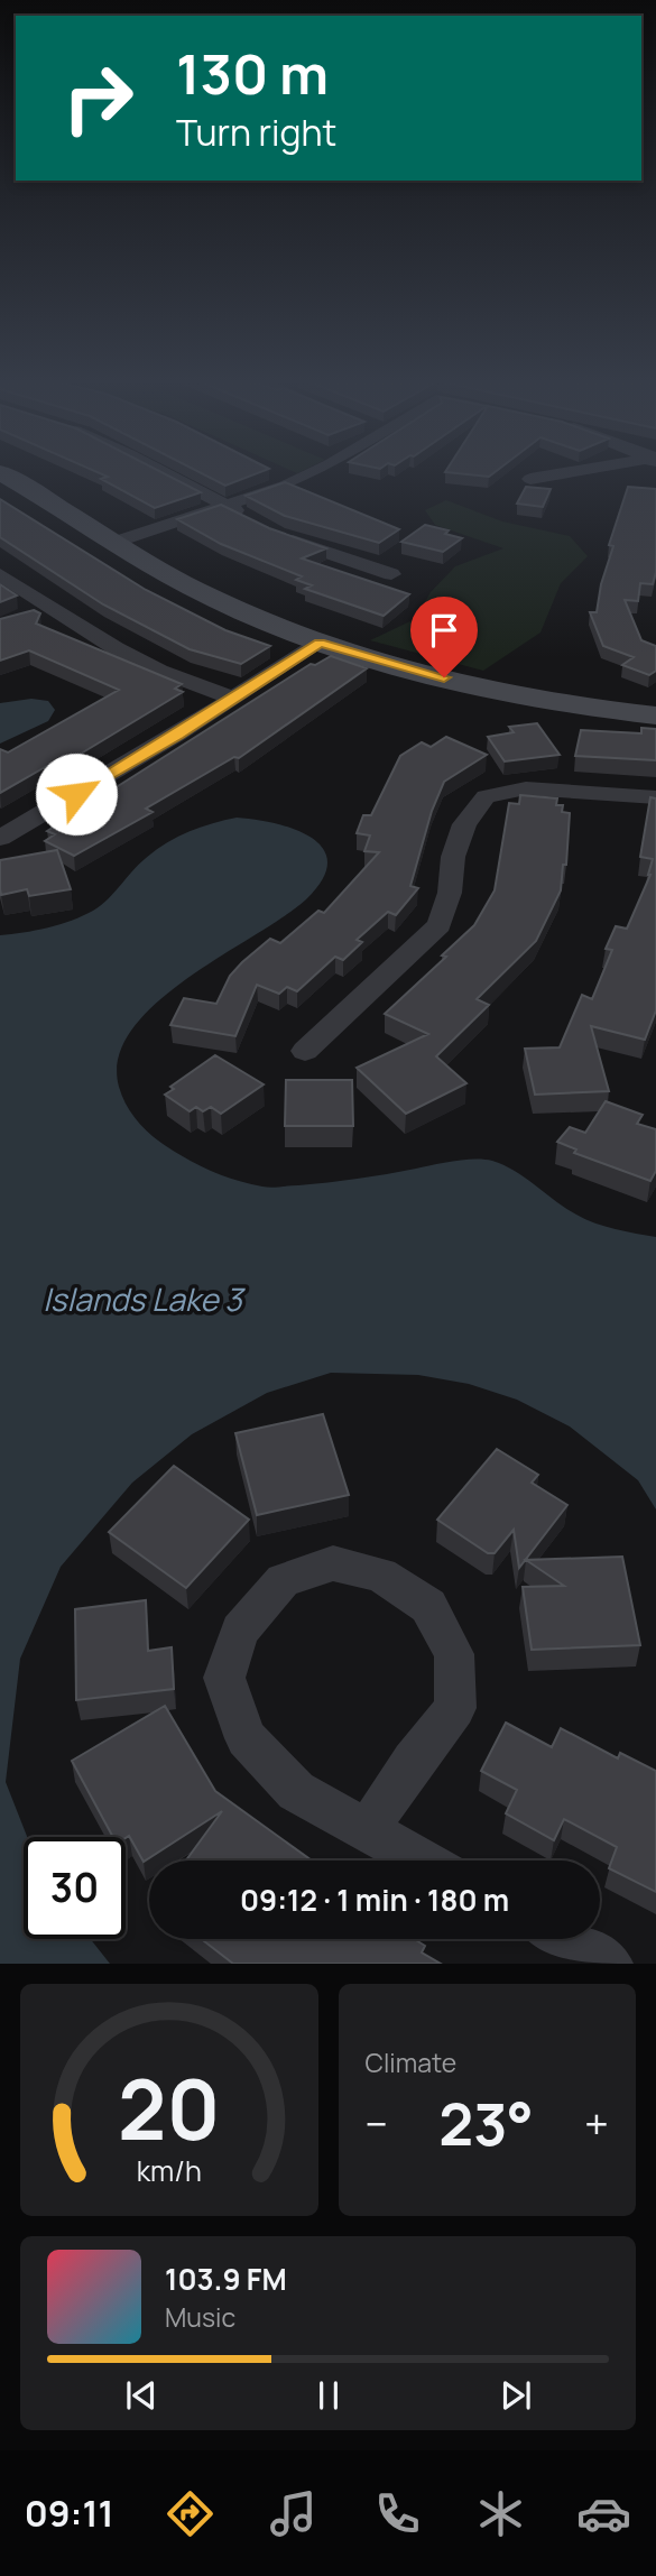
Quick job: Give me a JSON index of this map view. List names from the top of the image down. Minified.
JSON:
{"water":["Islands Lake 3"],"page":{"turn":["130 m","Turn right"],"limit":"30","trip":"09:12 · 1 min · 180 m","tile":"Climate","heat":["−","23°","+"],"song":["103.9 FM","Music"],"tabs":"09:11","gauge":["20","km/h"]}}
